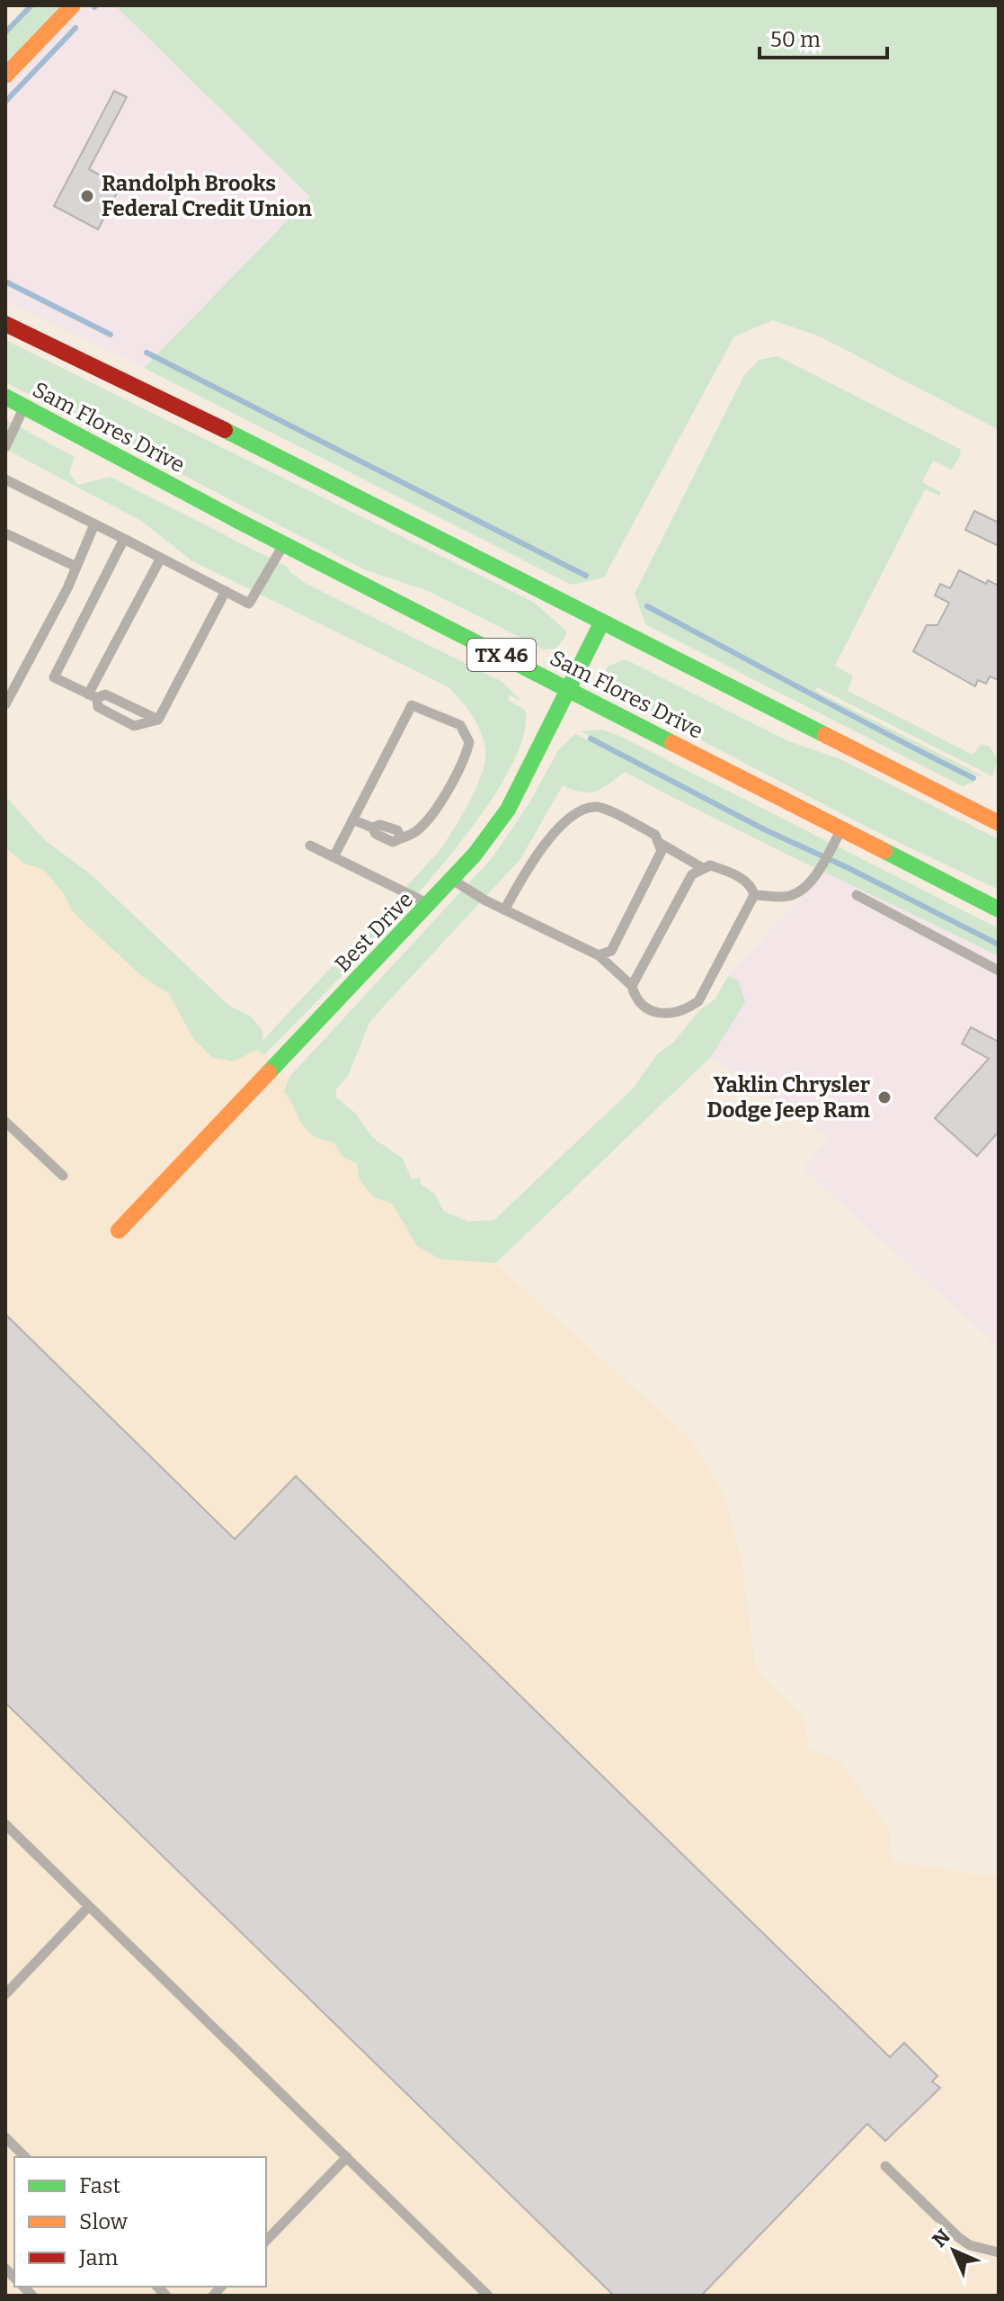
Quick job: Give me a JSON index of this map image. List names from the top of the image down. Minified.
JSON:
{"streets":{"main road":["Sam Flores Drive","TX 46","Best Drive"]},"crossings":[["Sam Flores Drive","Best Drive"]],"places":["Randolph Brooks Federal Credit Union","Yaklin Chrysler Dodge Jeep Ram"],"legend":["Fast","Slow","Jam"],"scale_bar":"50 m","north":"top left"}
